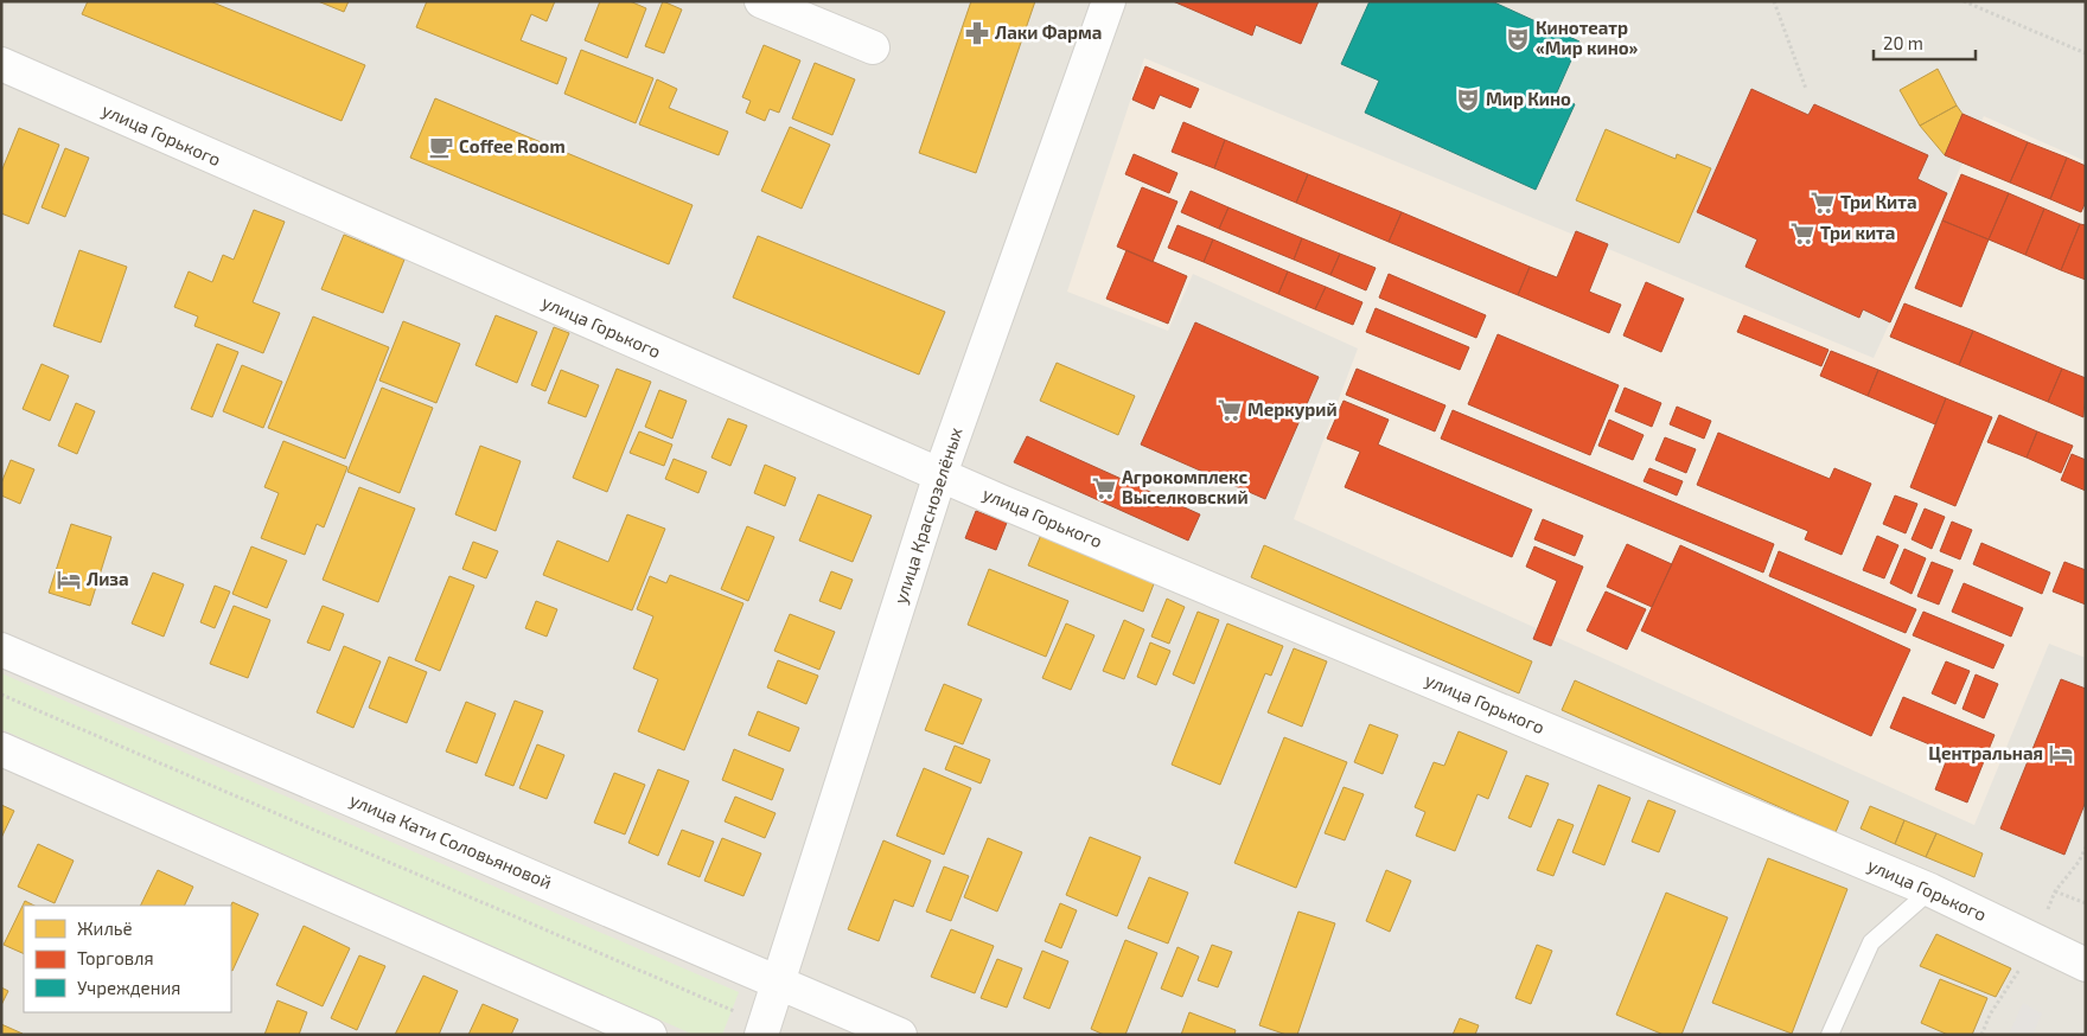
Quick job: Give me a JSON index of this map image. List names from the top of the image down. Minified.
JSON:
{"streets":{"street":["улица Горького","улица Краснозелёных","улица Кати Соловьяновой"]},"crossings":[["улица Горького","улица Краснозелёных"],["улица Краснозелёных","улица Кати Соловьяновой"]],"places":{"pharmacy":["Лаки Фарма"],"theatre":["Кинотеатр «Мир кино»","Мир Кино"],"cafe":["Coffee Room"],"supermarket":["Три Кита","Три кита","Меркурий","Агрокомплекс Выселковский"],"hotel":["Лиза","Центральная"]},"legend":["Жильё","Торговля","Учреждения"],"scale_bar":"20 m"}
